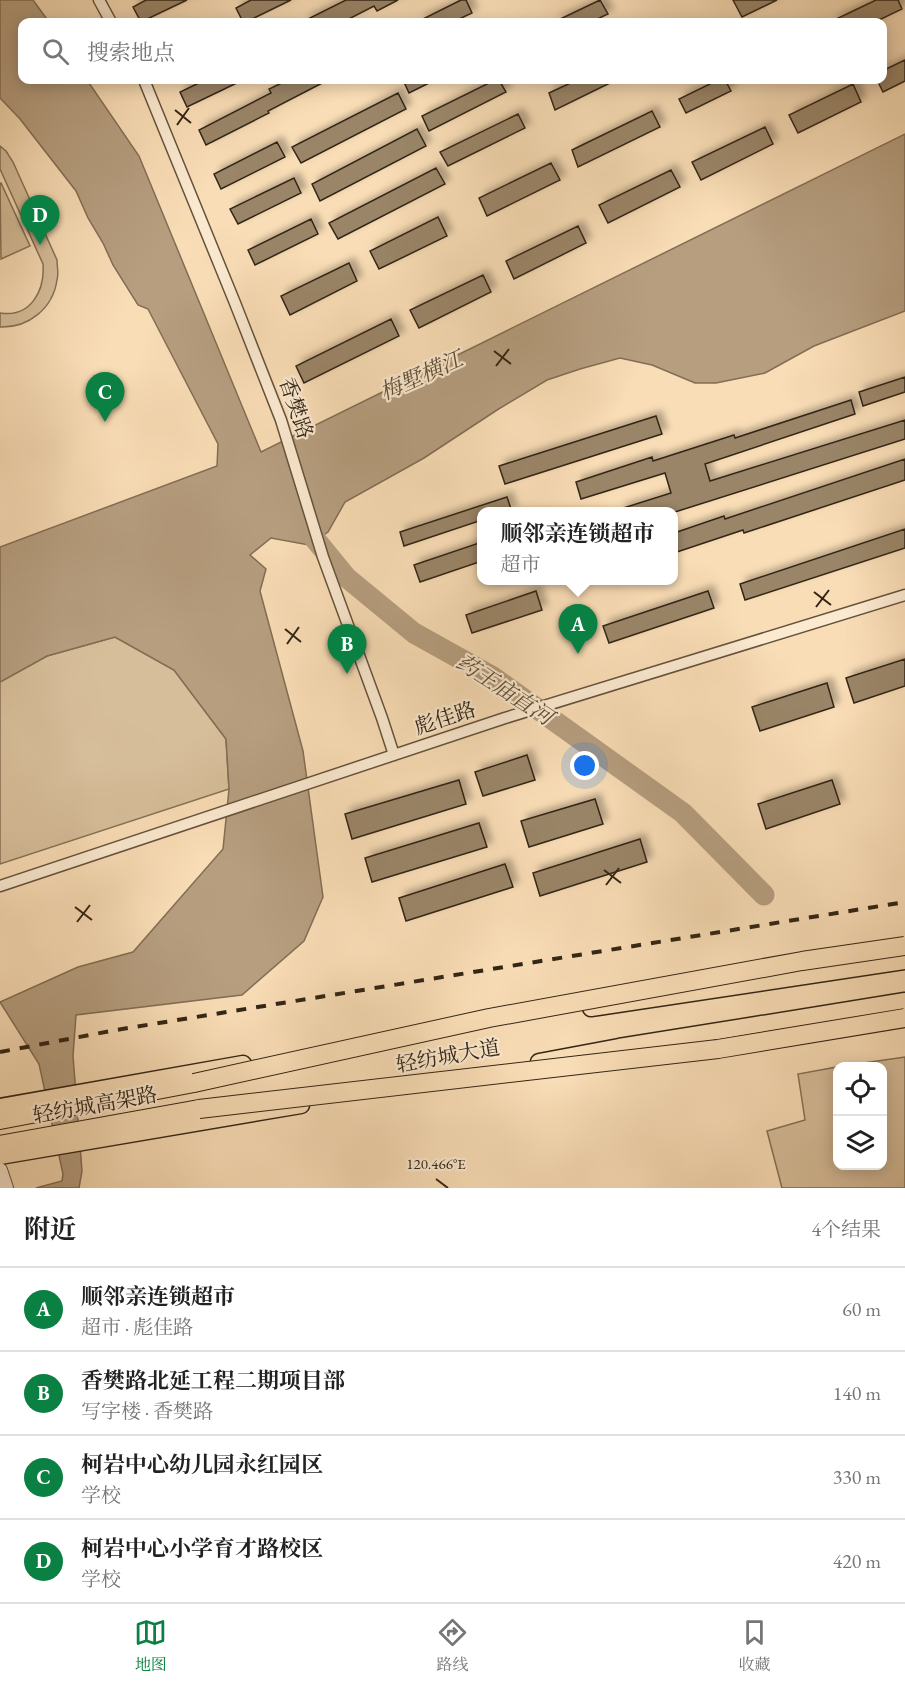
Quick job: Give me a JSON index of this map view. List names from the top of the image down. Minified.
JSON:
{"streets":{"highway":["轻纺城高架路"],"main road":["轻纺城大道"],"street":["香樊路","彪佳路"]},"crossings":[["香樊路","彪佳路"]],"water":["梅墅横江","药王庙直河"],"page":{"search":"搜索地点","pins":["D","C","A","B"],"popup":["顺邻亲连锁超市","超市"],"heading":["附近","4个结果"],"list":[{"mark":"A","name":"顺邻亲连锁超市","note":"超市 · 彪佳路","value":"60 m"},{"mark":"B","name":"香樊路北延工程二期项目部","note":"写字楼 · 香樊路","value":"140 m"},{"mark":"C","name":"柯岩中心幼儿园永红园区","note":"学校","value":"330 m"},{"mark":"D","name":"柯岩中心小学育才路校区","note":"学校","value":"420 m"}],"nav":["地图","路线","收藏"]},"coordinates":["120.466°E"]}
